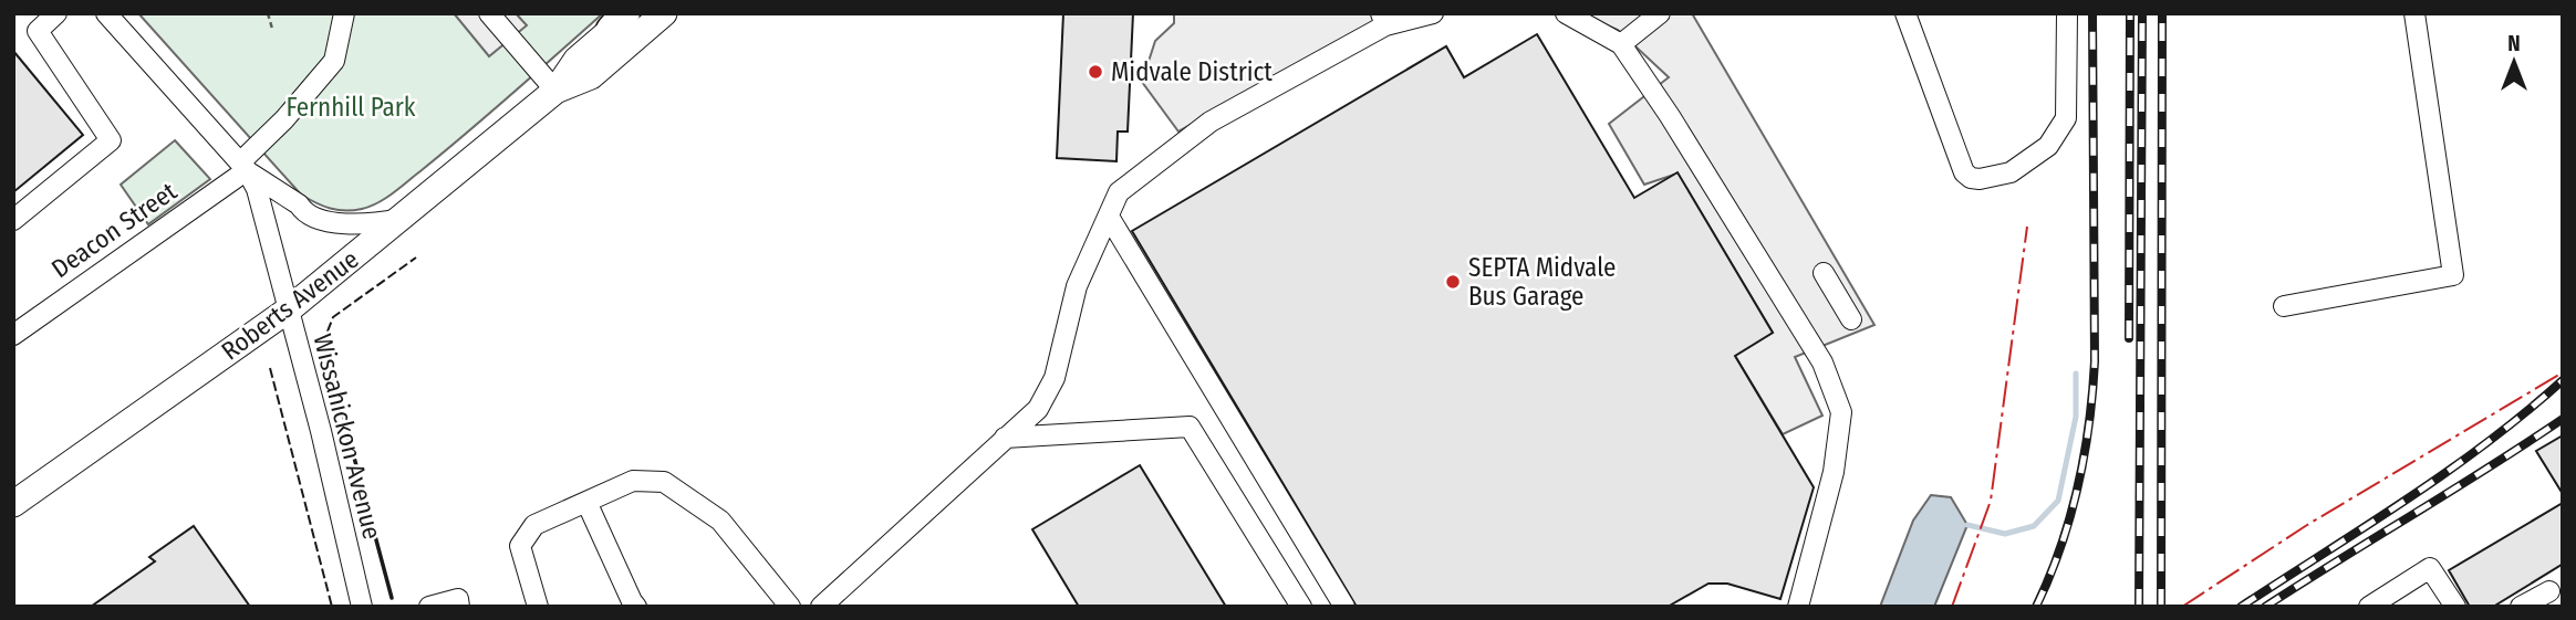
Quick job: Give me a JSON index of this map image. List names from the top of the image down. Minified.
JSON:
{"streets":{"main road":["Roberts Avenue"],"street":["Deacon Street","Wissahickon Avenue"]},"crossings":[["Deacon Street","Wissahickon Avenue"],["Roberts Avenue","Wissahickon Avenue"]],"parks":["Fernhill Park"],"places":["Midvale District","SEPTA Midvale Bus Garage"],"north":"top"}
